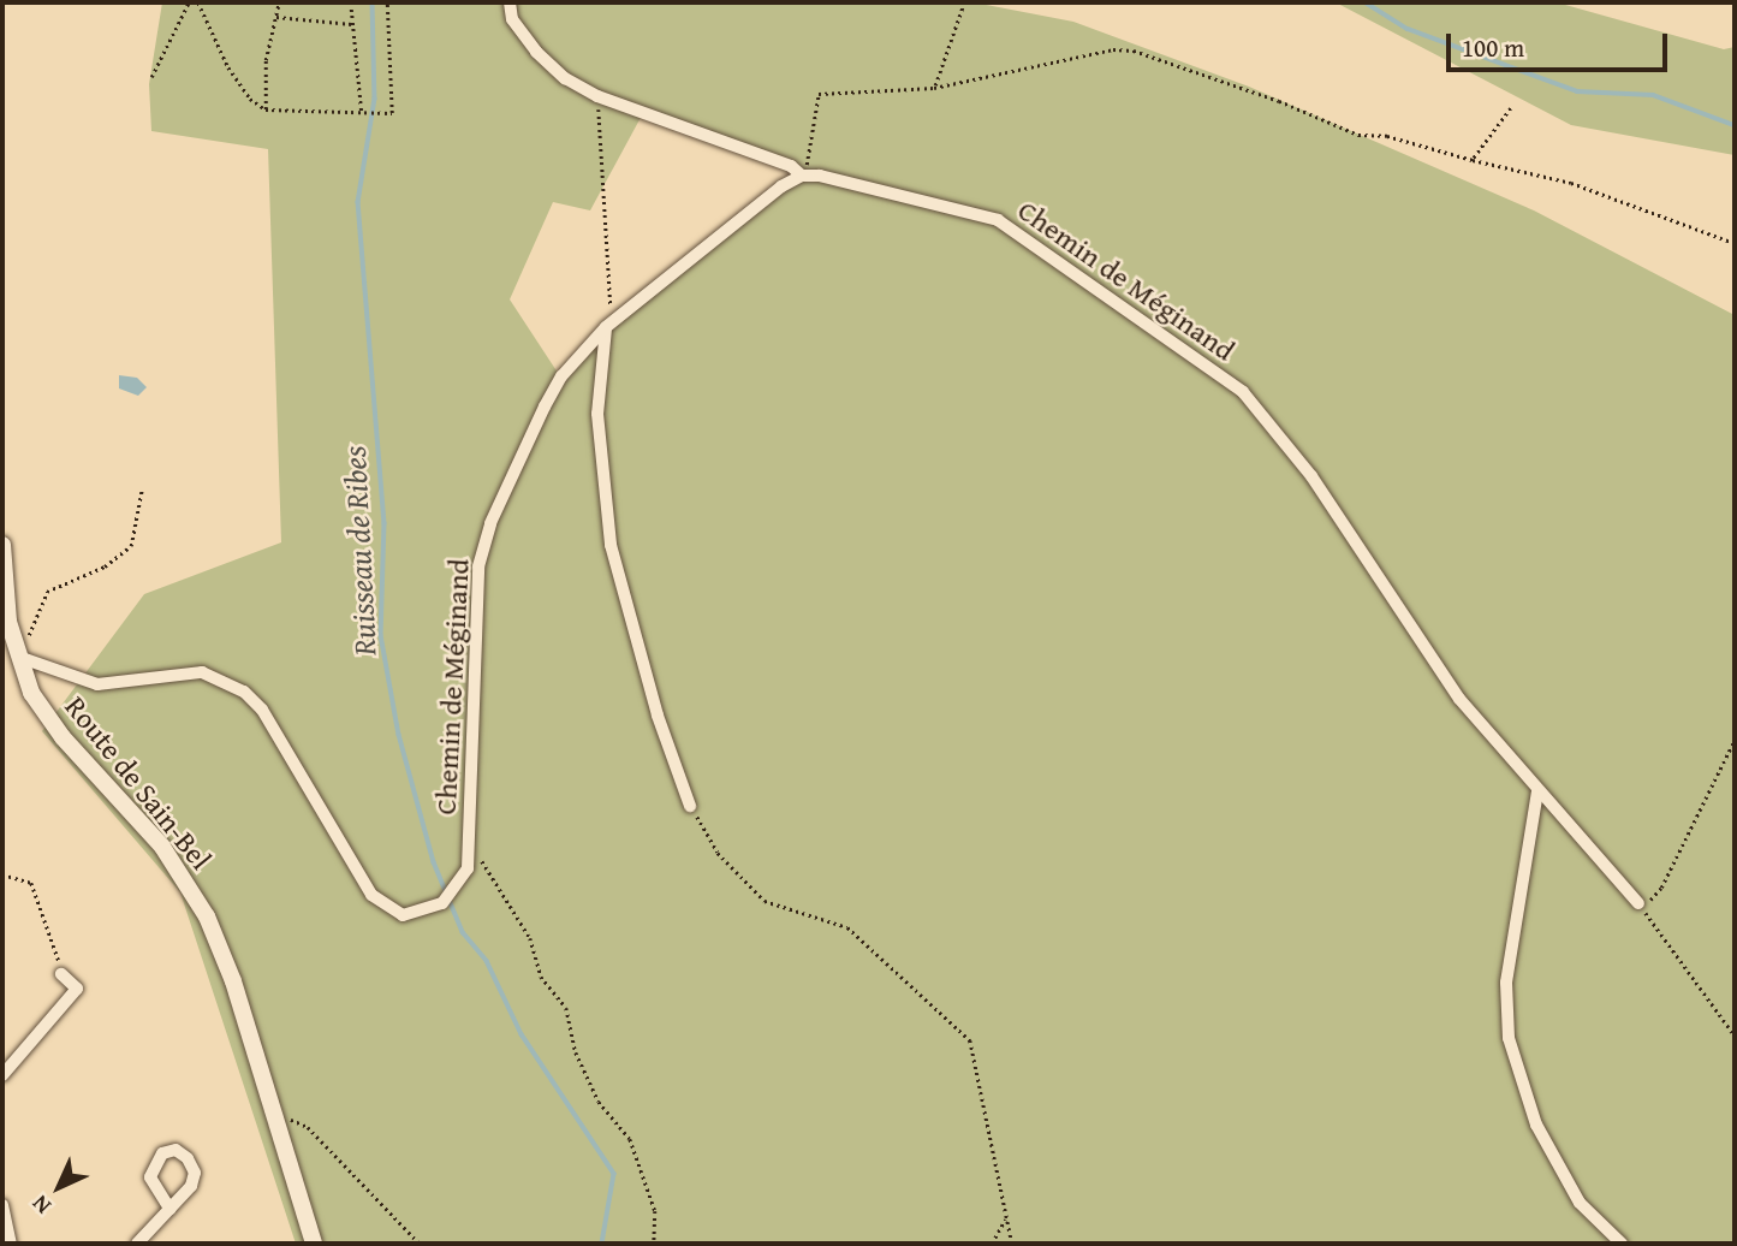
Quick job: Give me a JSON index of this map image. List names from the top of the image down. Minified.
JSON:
{"streets":{"main road":["Route de Sain-Bel"],"street":["Chemin de Méginand"]},"crossings":[["Chemin de Méginand","Route de Sain-Bel"]],"water":["Ruisseau de Ribes"],"scale_bar":"100 m","north":"bottom left"}
